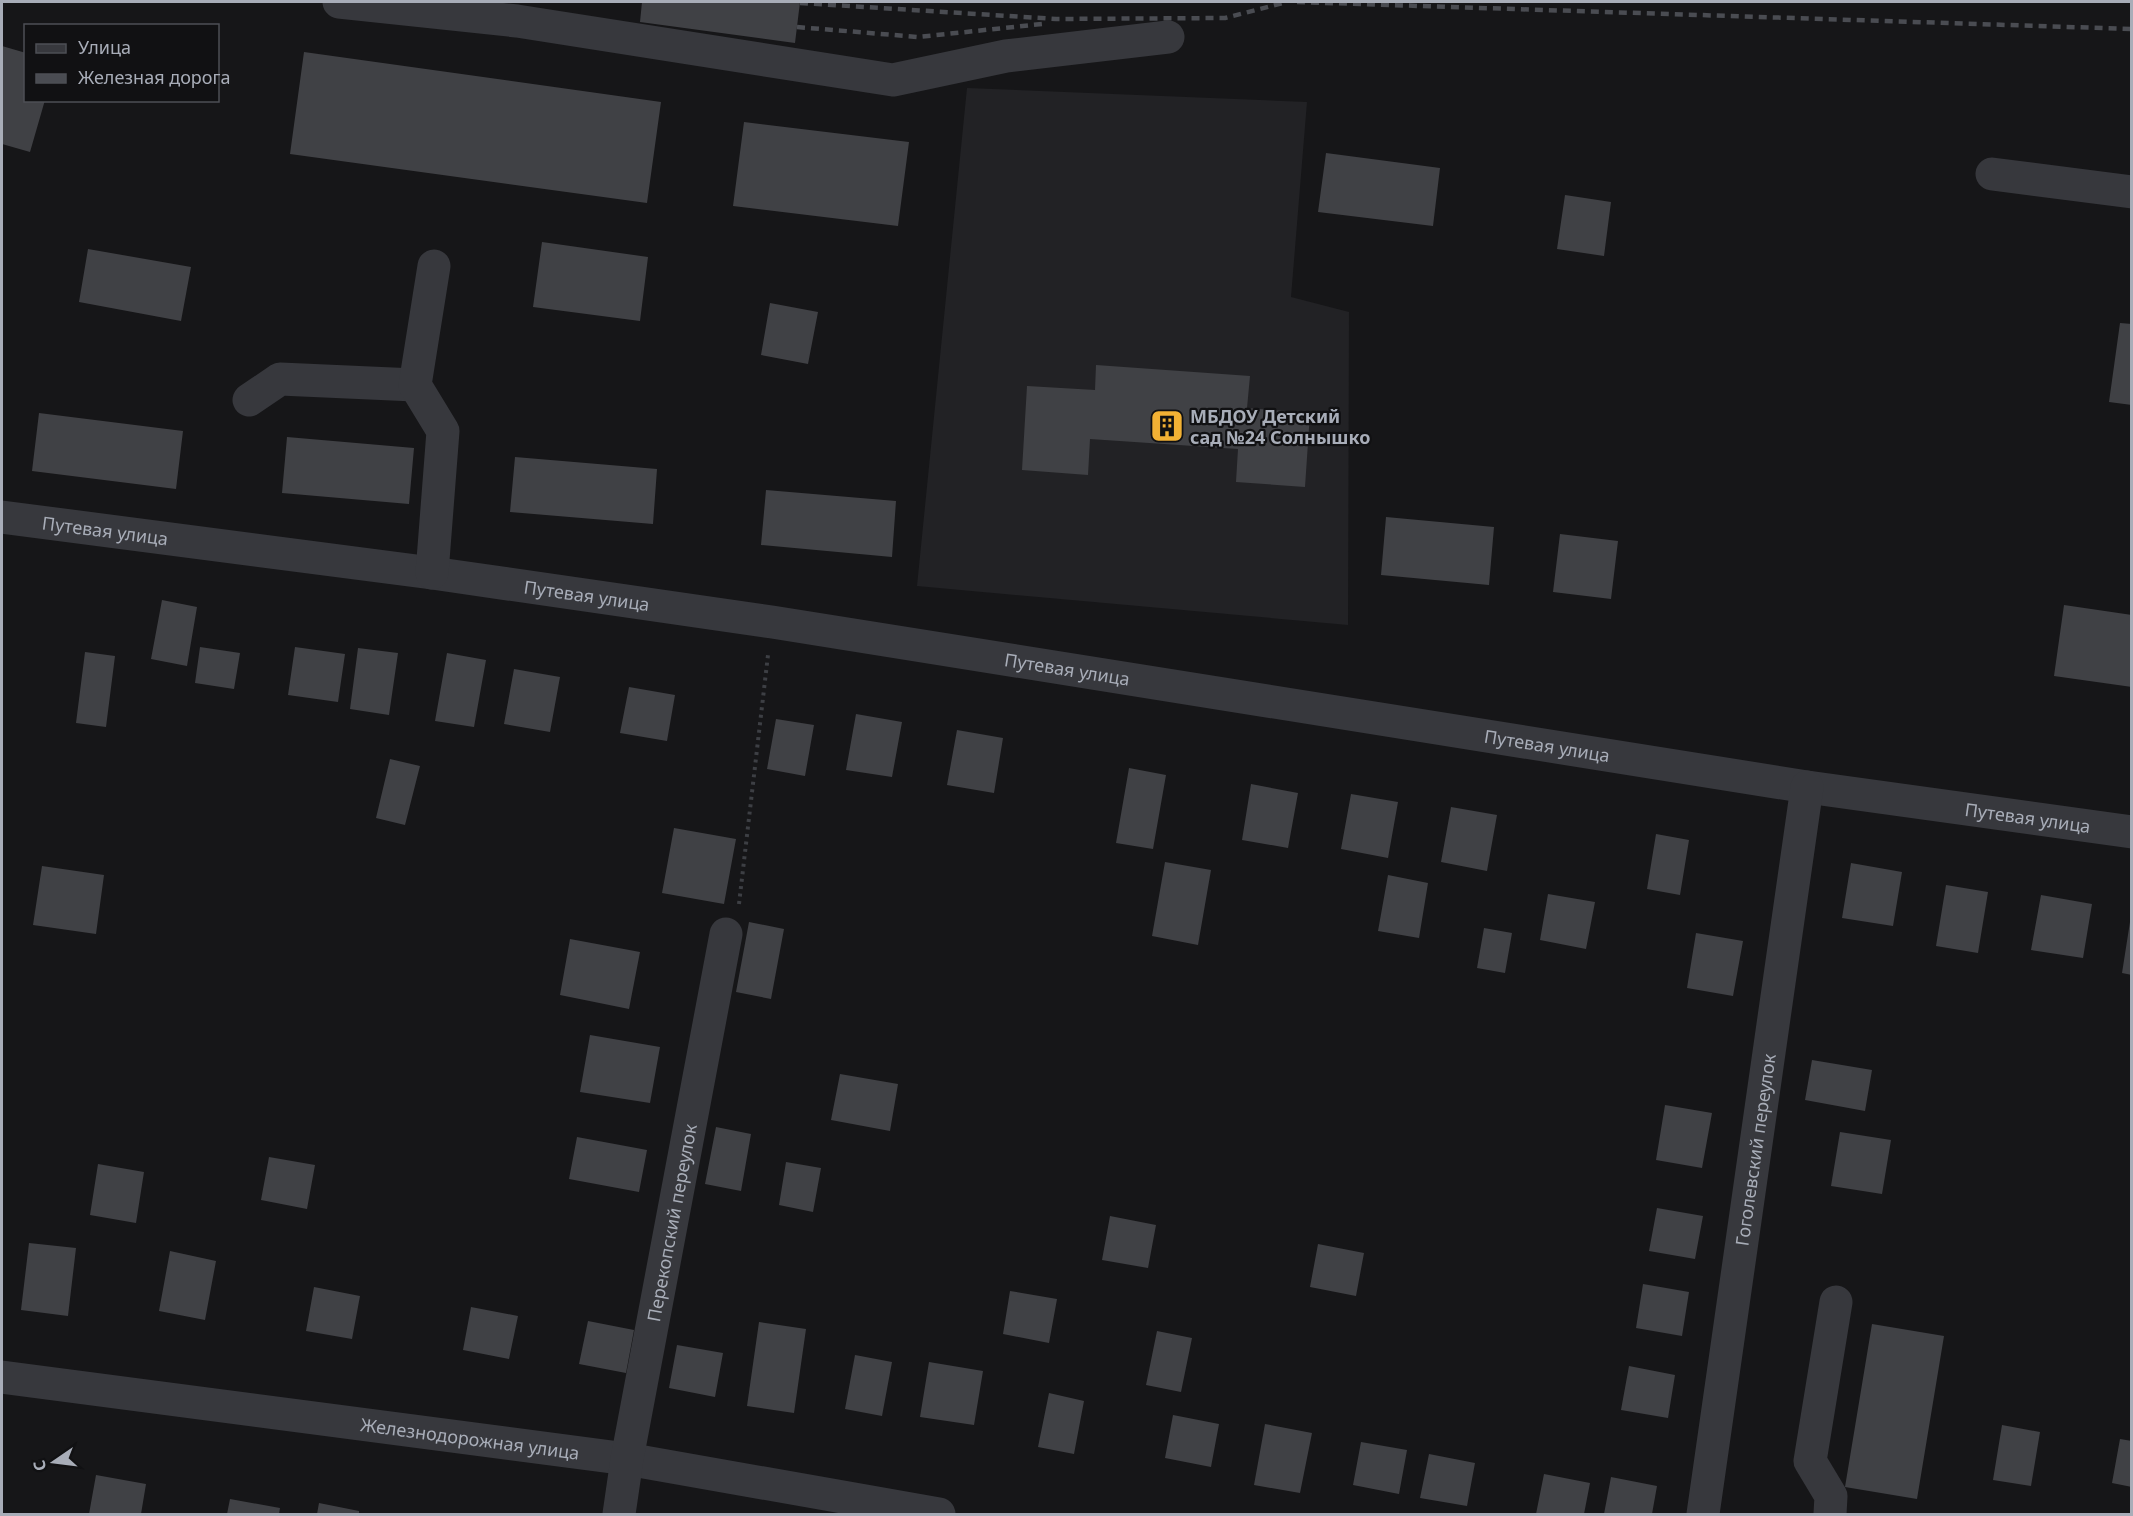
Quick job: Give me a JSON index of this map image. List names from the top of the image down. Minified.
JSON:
{"streets":{"street":["Путевая улица","Гоголевский переулок","Перекопский переулок","Железнодорожная улица"]},"crossings":[["Путевая улица","Гоголевский переулок"],["Перекопский переулок","Железнодорожная улица"]],"places":{"building":["МБДОУ Детский сад №24 Солнышко"]},"legend":["Улица","Железная дорога"],"north":"left"}
